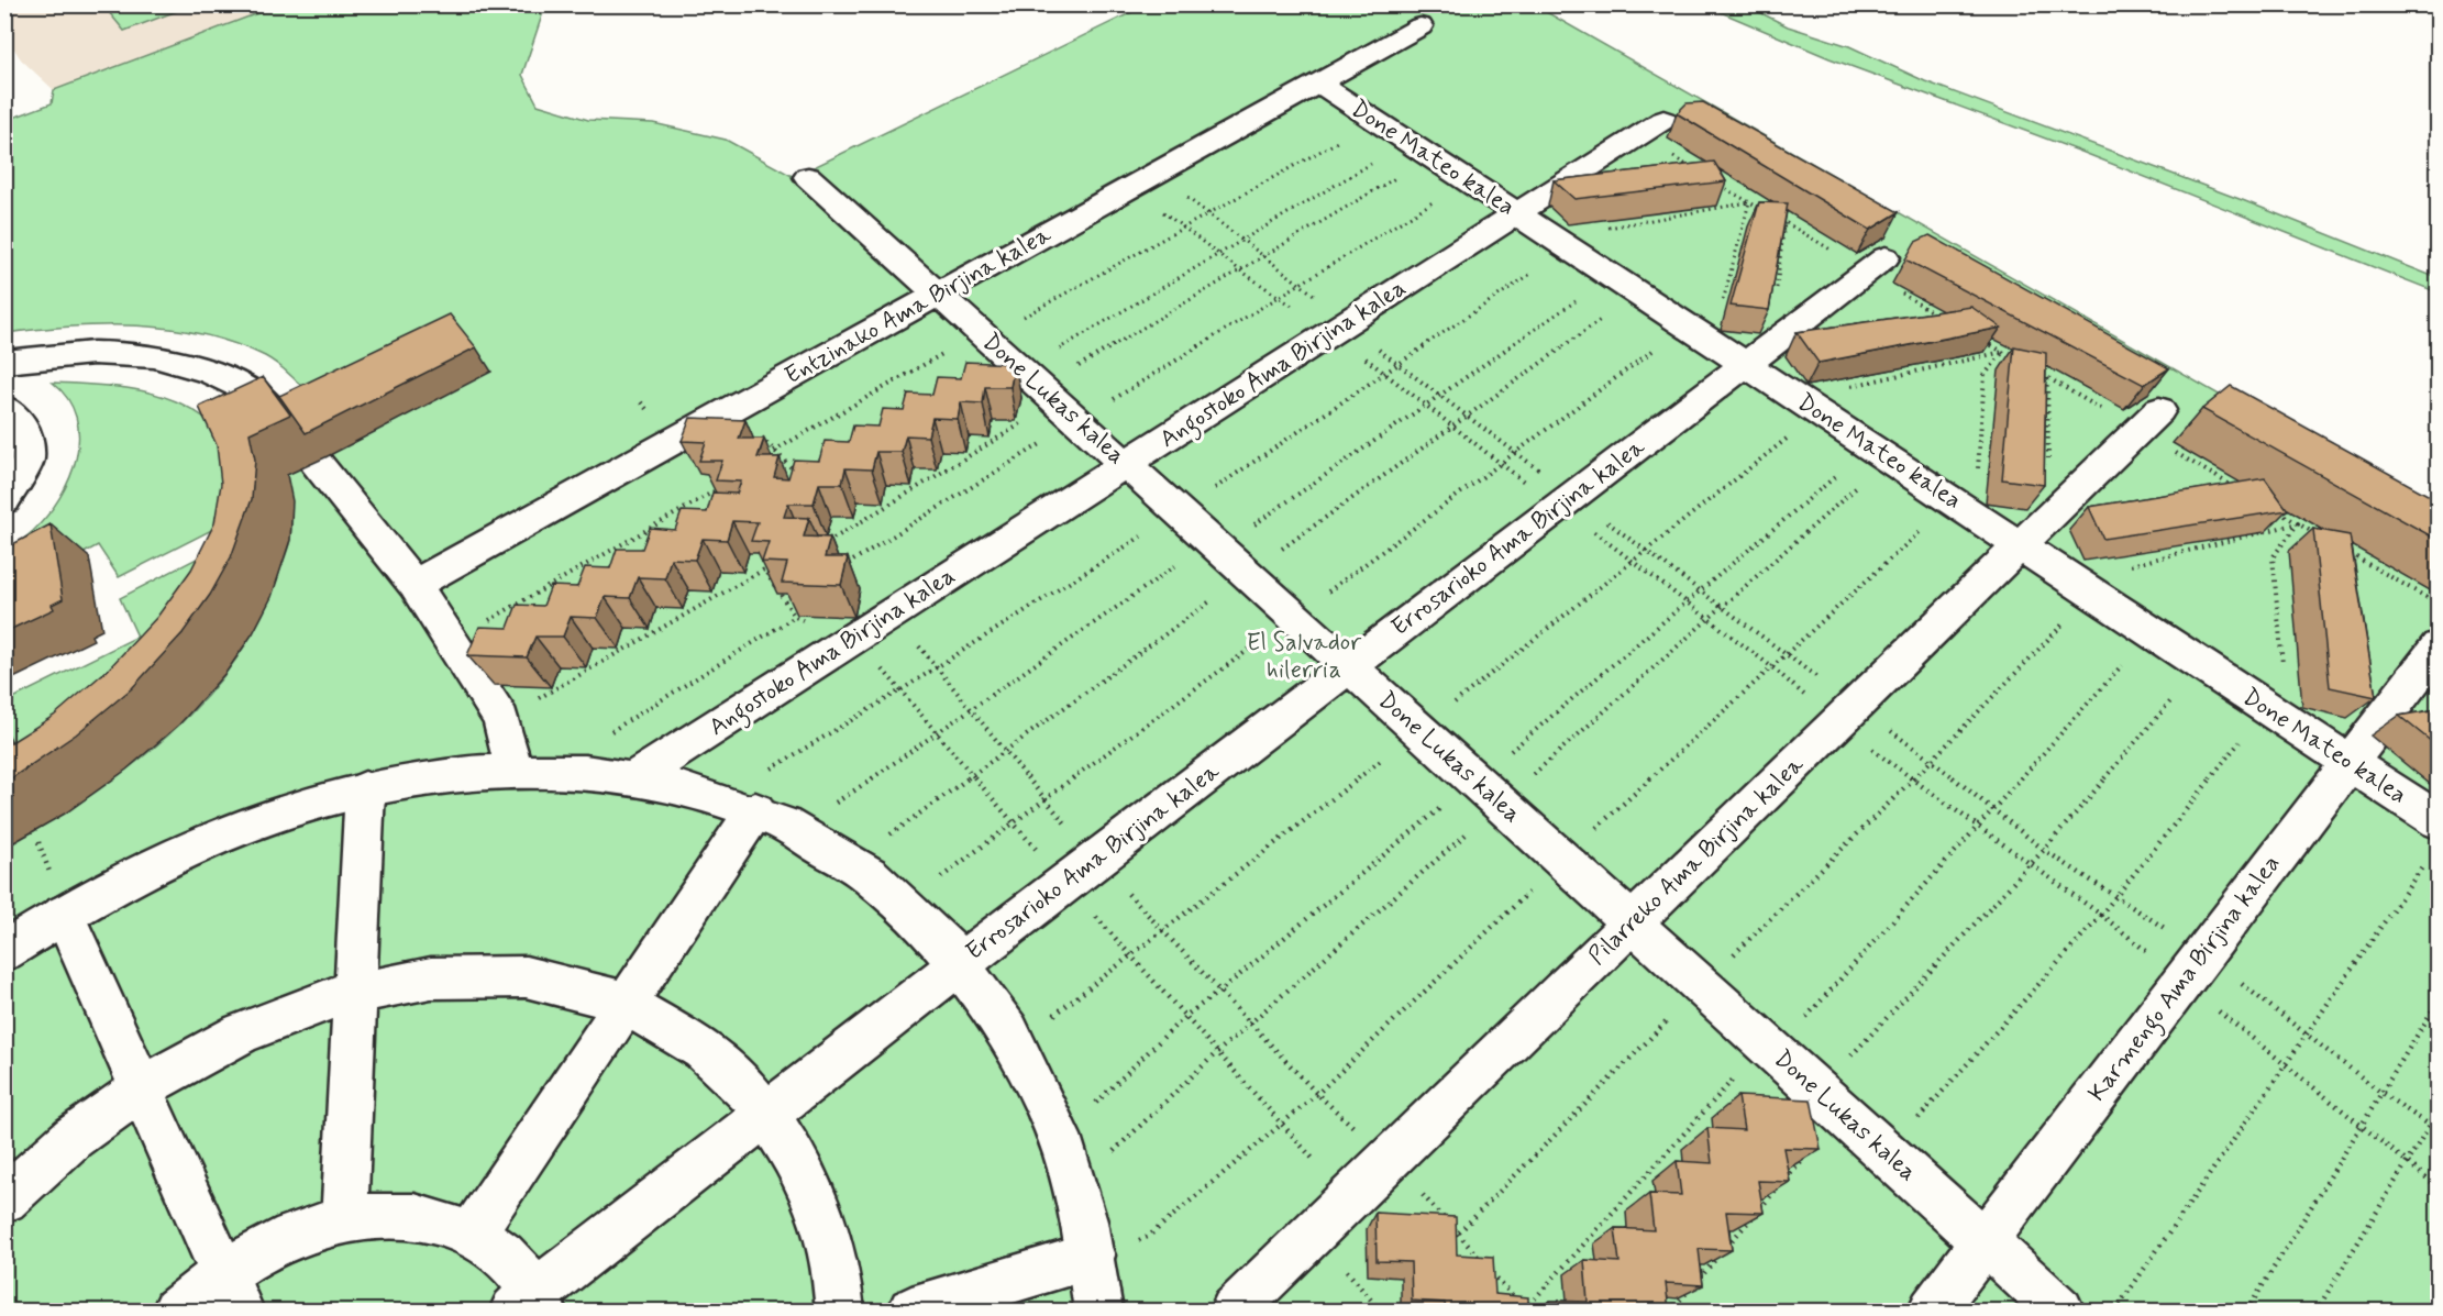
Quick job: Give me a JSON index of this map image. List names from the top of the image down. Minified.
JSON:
{"streets":{"street":["Done Mateo kalea","Entzinako Ama Birjina kalea","Angostoko Ama Birjina kalea","Done Lukas kalea","Errosarioko Ama Birjina kalea","Pilarreko Ama Birjina kalea","Karmengo Ama Birjina kalea"]},"crossings":[["Done Mateo kalea","Entzinako Ama Birjina kalea"],["Done Mateo kalea","Angostoko Ama Birjina kalea"],["Done Mateo kalea","Errosarioko Ama Birjina kalea"],["Done Mateo kalea","Pilarreko Ama Birjina kalea"],["Done Mateo kalea","Karmengo Ama Birjina kalea"],["Entzinako Ama Birjina kalea","Done Lukas kalea"],["Angostoko Ama Birjina kalea","Done Lukas kalea"],["Done Lukas kalea","Errosarioko Ama Birjina kalea"],["Done Lukas kalea","Pilarreko Ama Birjina kalea"],["Done Lukas kalea","Karmengo Ama Birjina kalea"]],"parks":["El Salvador hilerria"]}
